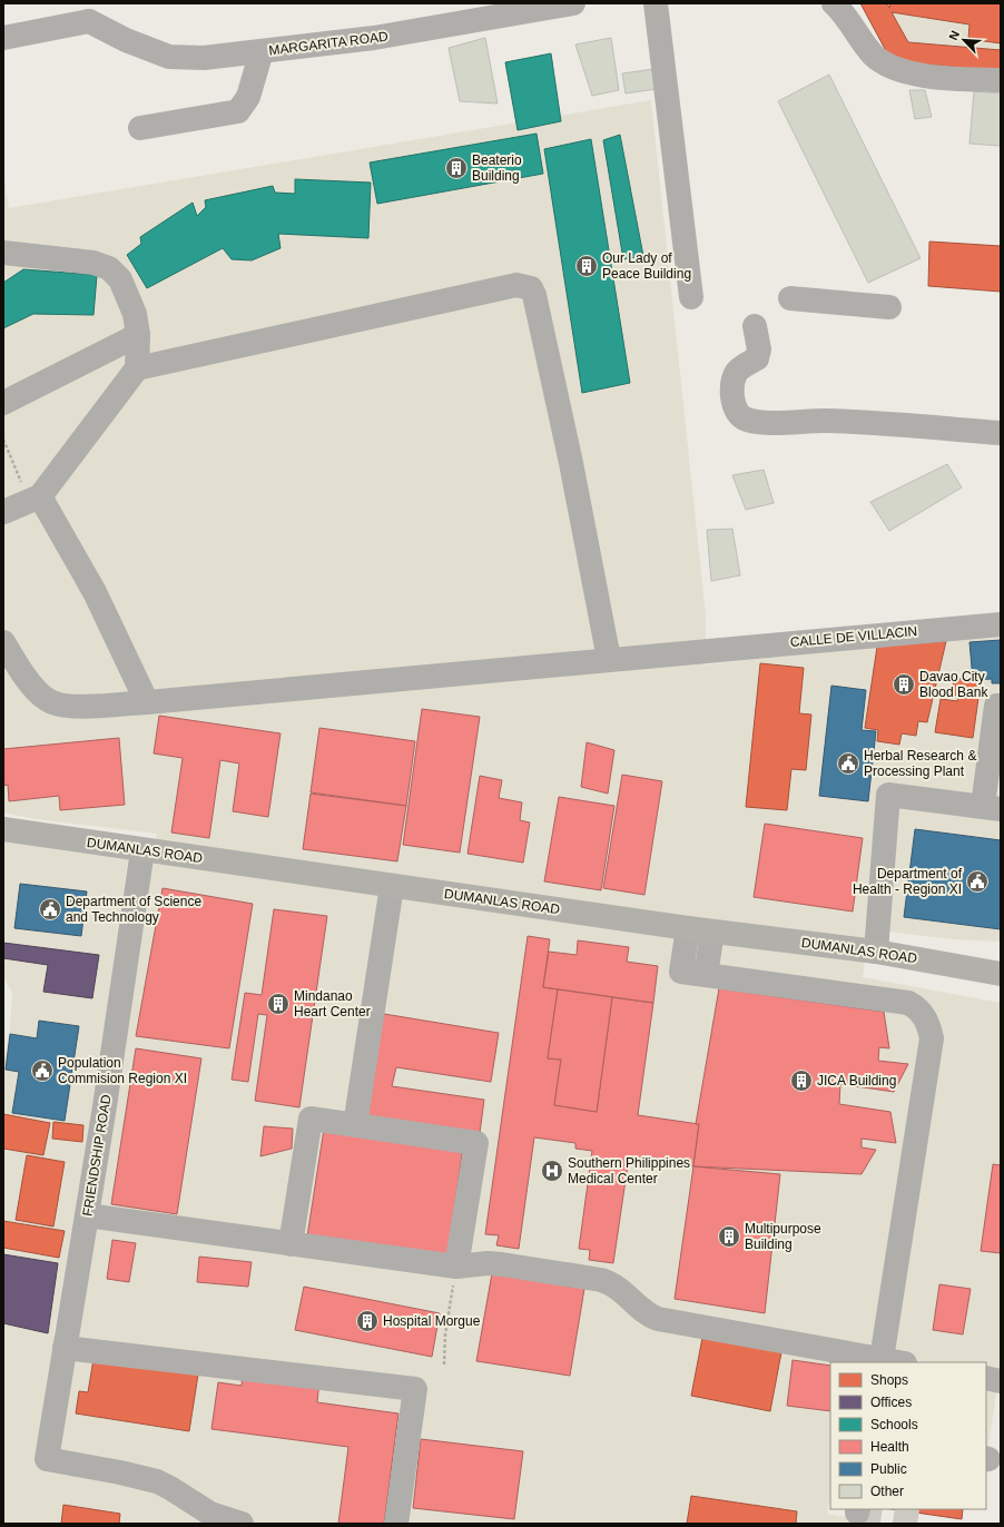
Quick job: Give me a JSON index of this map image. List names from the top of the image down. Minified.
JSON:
{"streets":{"main road":["DUMANLAS ROAD"],"street":["MARGARITA ROAD","CALLE DE VILLACIN","FRIENDSHIP ROAD"]},"crossings":[["DUMANLAS ROAD","FRIENDSHIP ROAD"]],"places":{"building":["Beaterio Building","Our Lady of Peace Building","Davao City Blood Bank","Mindanao Heart Center","JICA Building","Multipurpose Building","Hospital Morgue"],"public building":["Herbal Research & Processing Plant","Department of Health - Region XI","Department of Science and Technology","Population Commision Region XI"],"hospital":["Southern Philippines Medical Center"]},"legend":["Shops","Offices","Schools","Health","Public","Other"],"north":"top left"}
